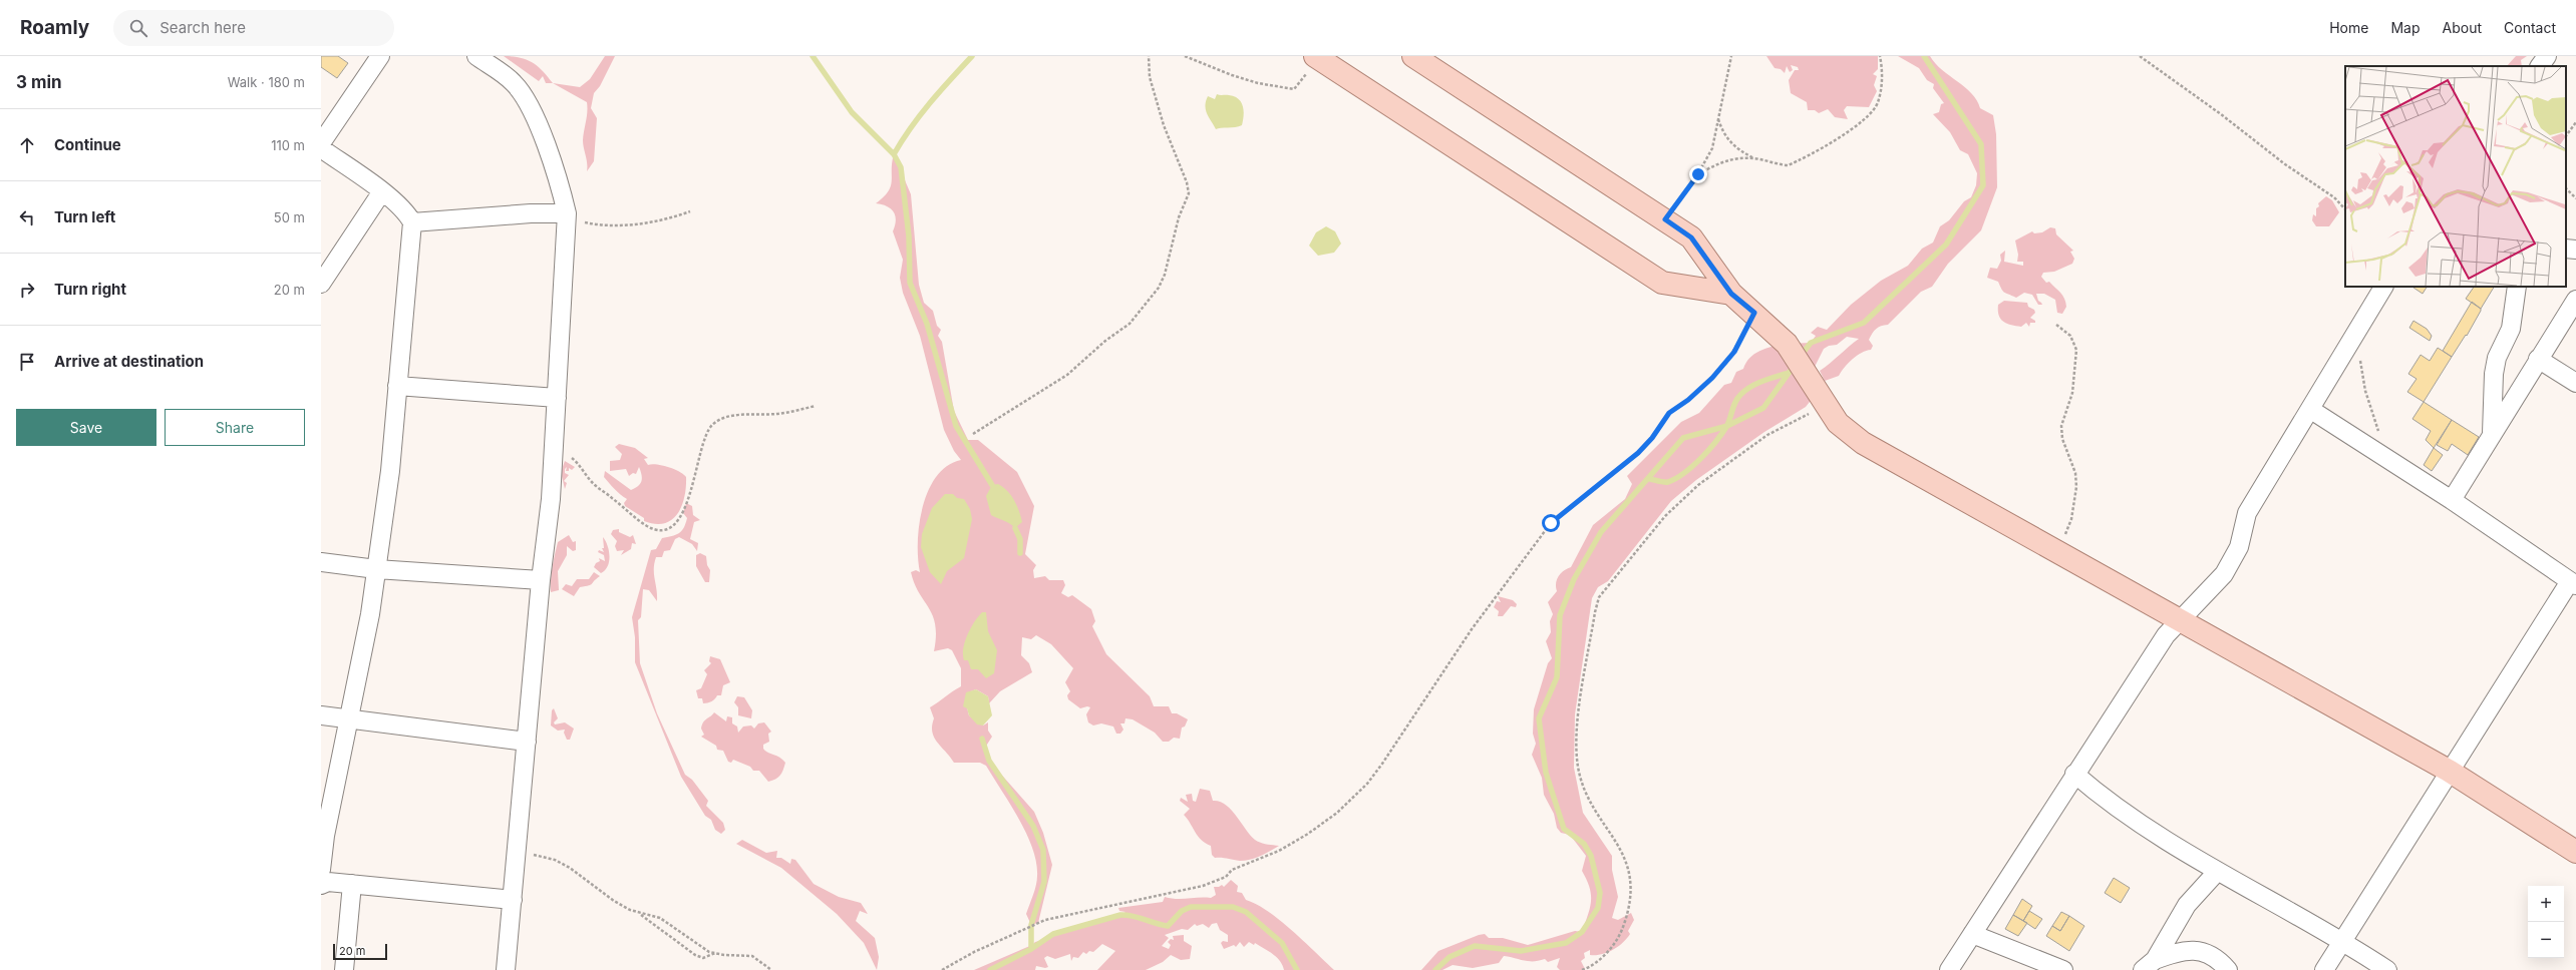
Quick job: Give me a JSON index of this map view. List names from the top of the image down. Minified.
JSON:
{"scale_bar":"20 m","page":{"header":"Roamly","search":"Search here","nav":["Home","Map","About","Contact"],"heading":["3 min","Walk · 180 m"],"list":[["Continue","110 m"],["Turn left","50 m"],["Turn right","20 m"],"Arrive at destination"],"buttons":["Save","Share"],"map_buttons":["+","−"],"scale":"20 m"}}
